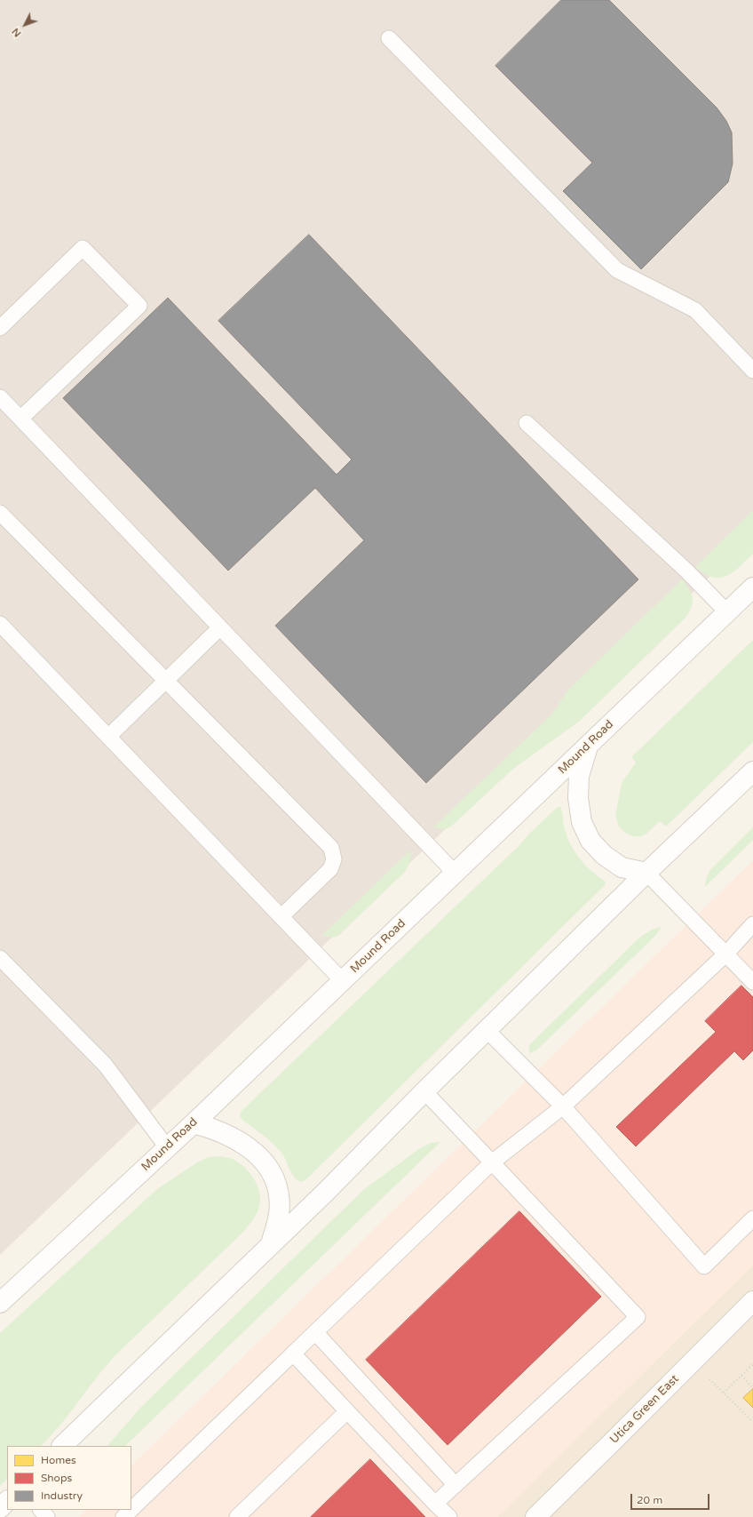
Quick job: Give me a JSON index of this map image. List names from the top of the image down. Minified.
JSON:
{"streets":{"main road":["Mound Road","Utica Green East"]},"legend":["Homes","Shops","Industry"],"scale_bar":"20 m","north":"bottom left"}
